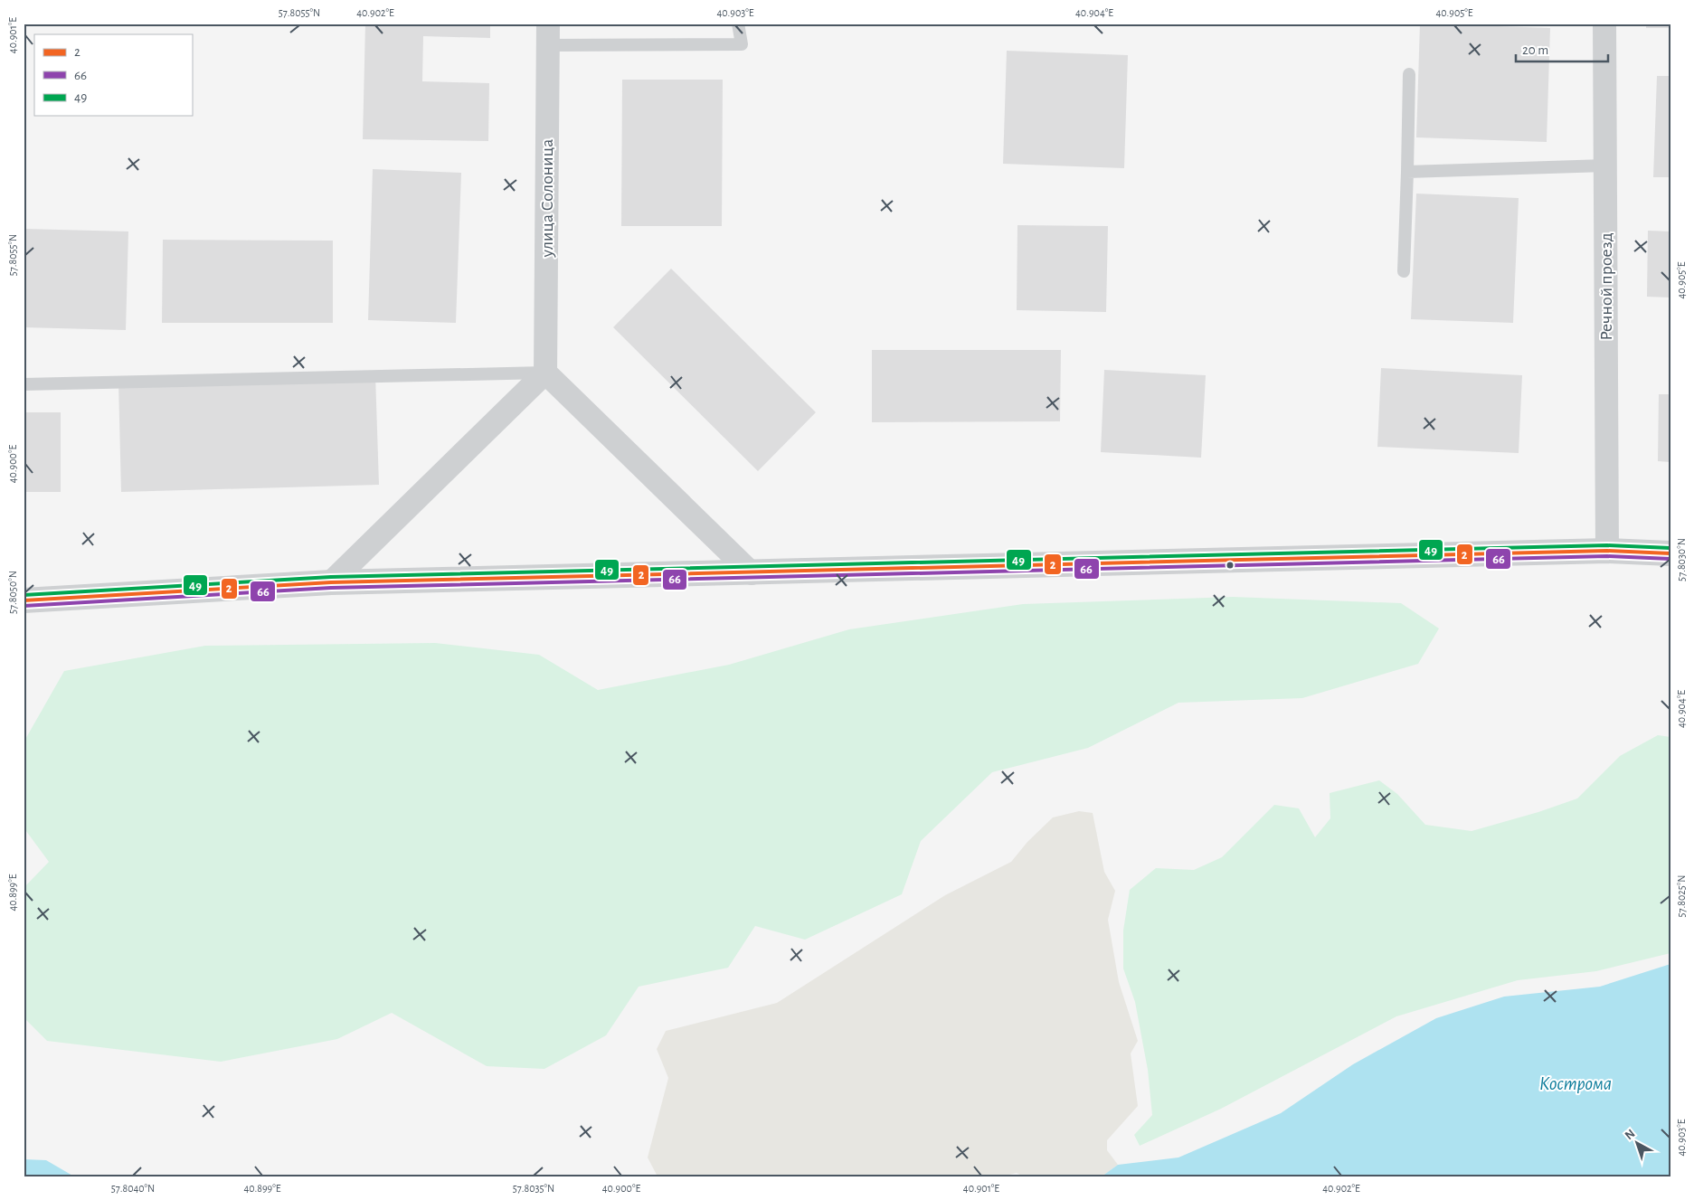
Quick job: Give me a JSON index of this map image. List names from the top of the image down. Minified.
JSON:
{"streets":{"street":["улица Солоница","Речной проезд"]},"water":["Кострома"],"lines":["transit line 49","transit line 2","transit line 66"],"legend":["2","66","49"],"scale_bar":"20 m","north":"top left","coordinates":["57.8055°N","40.902°E","40.903°E","40.904°E","40.905°E","40.901°E","40.900°E","57.8030°N","57.8050°N","40.899°E","57.8025°N","57.8040°N","57.8035°N"]}
